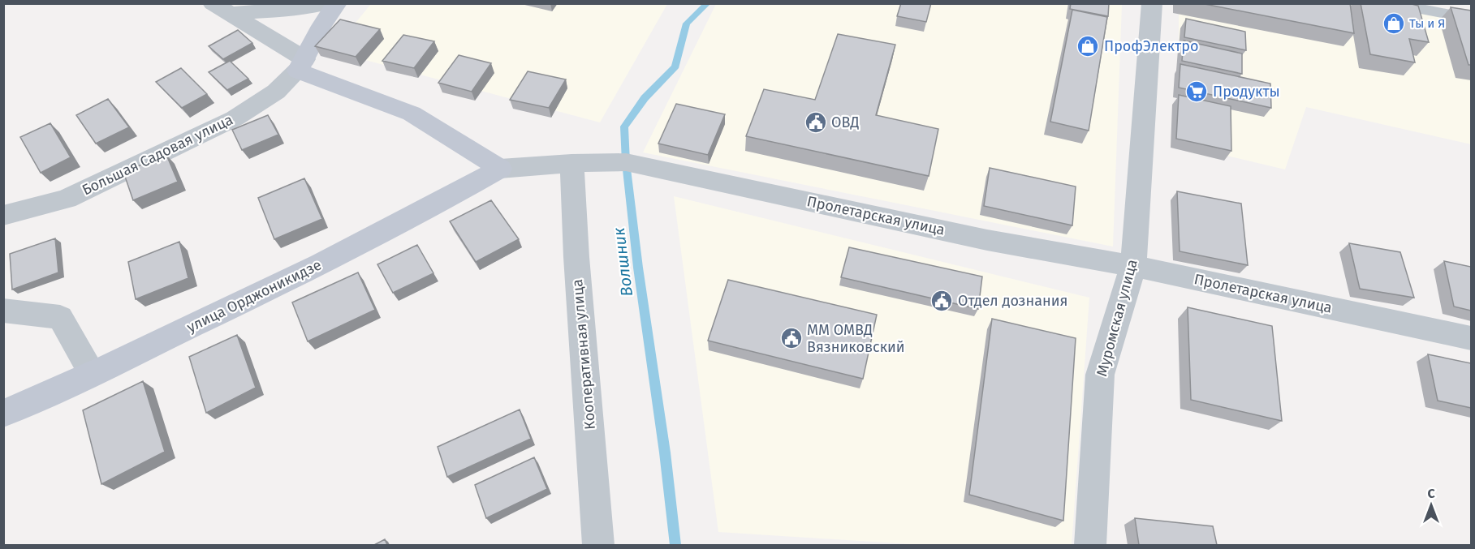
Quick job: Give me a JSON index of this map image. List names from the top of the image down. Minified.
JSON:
{"streets":{"street":["Большая Садовая улица","Пролетарская улица","улица Орджоникидзе","Муромская улица","Кооперативная улица"]},"crossings":[["Пролетарская улица","улица Орджоникидзе"],["Пролетарская улица","Муромская улица"],["Пролетарская улица","Кооперативная улица"]],"water":["Волшник"],"places":{"shop":["Ты и Я","ПрофЭлектро"],"supermarket":["Продукты"],"public building":["ОВД","Отдел дознания","ММ ОМВД Вязниковский"]},"north":"top"}
